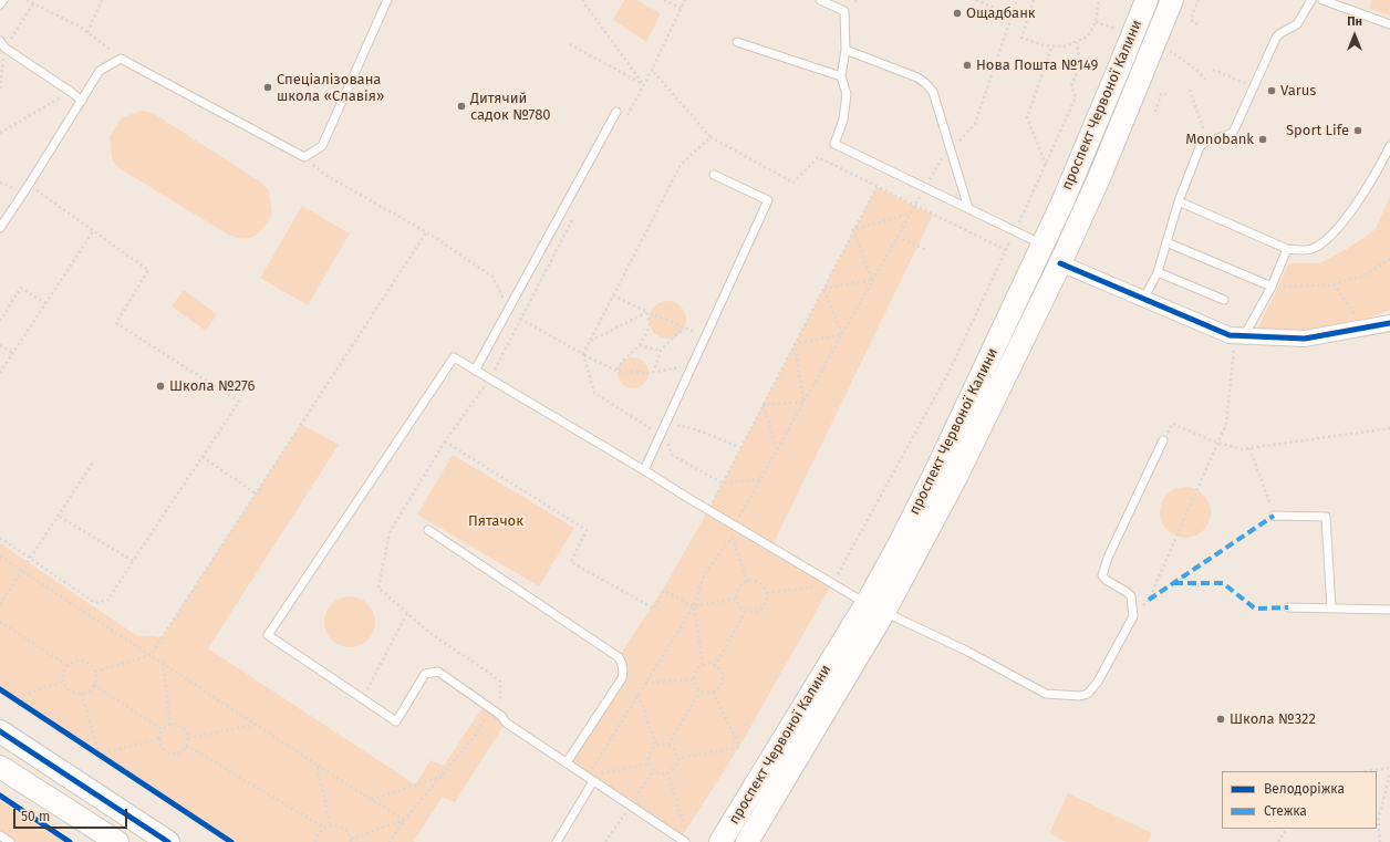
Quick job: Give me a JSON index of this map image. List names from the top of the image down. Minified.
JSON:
{"streets":{"main road":["проспект Червоної Калини"]},"parks":["Пятачок"],"places":["Ощадбанк","Нова Пошта №149","Спеціалізована школа «Славія»","Varus","Дитячий садок №780","Sport Life","Monobank","Школа №276","Школа №322"],"legend":["Велодоріжка","Стежка"],"scale_bar":"50 m","north":"top"}
